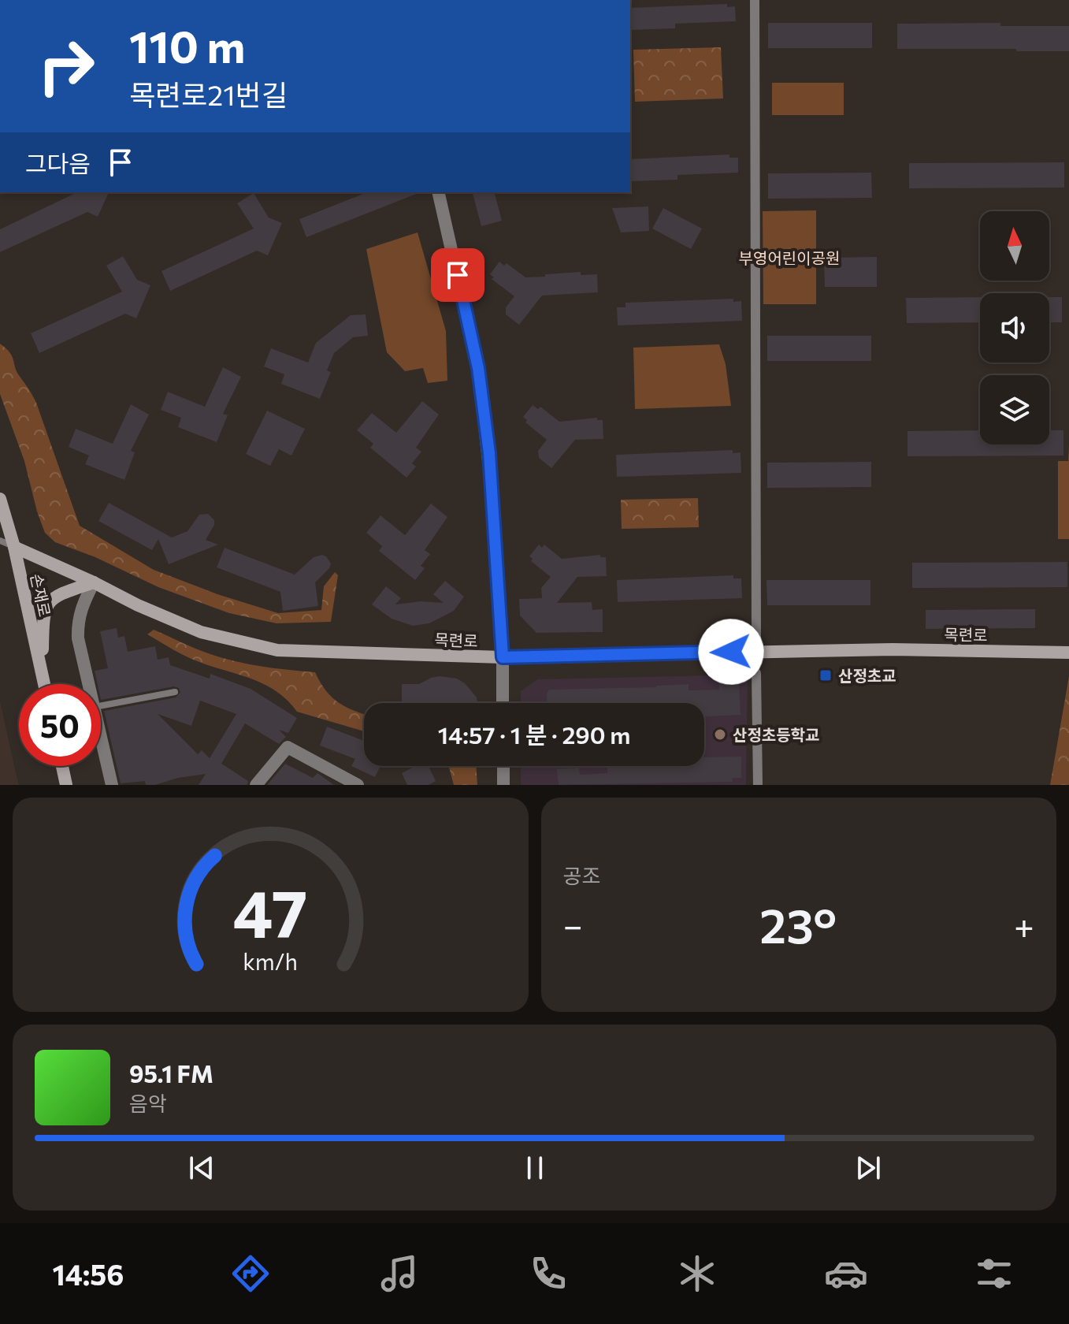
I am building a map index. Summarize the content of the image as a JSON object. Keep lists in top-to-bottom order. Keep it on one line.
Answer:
{"streets":{"main road":["손재로","목련로"]},"crossings":[["손재로","목련로"]],"parks":["부영어린이공원"],"places":{"transit":["산정초교"],"other":["산정초등학교"]},"north":"top","page":{"turn":["110 m","목련로21번길"],"then":"그다음","limit":"50","trip":"14:57 · 1 분 · 290 m","tile":"공조","heat":["−","23°","+"],"song":["95.1 FM","음악"],"tabs":"14:56","gauge":["47","km/h"]}}
